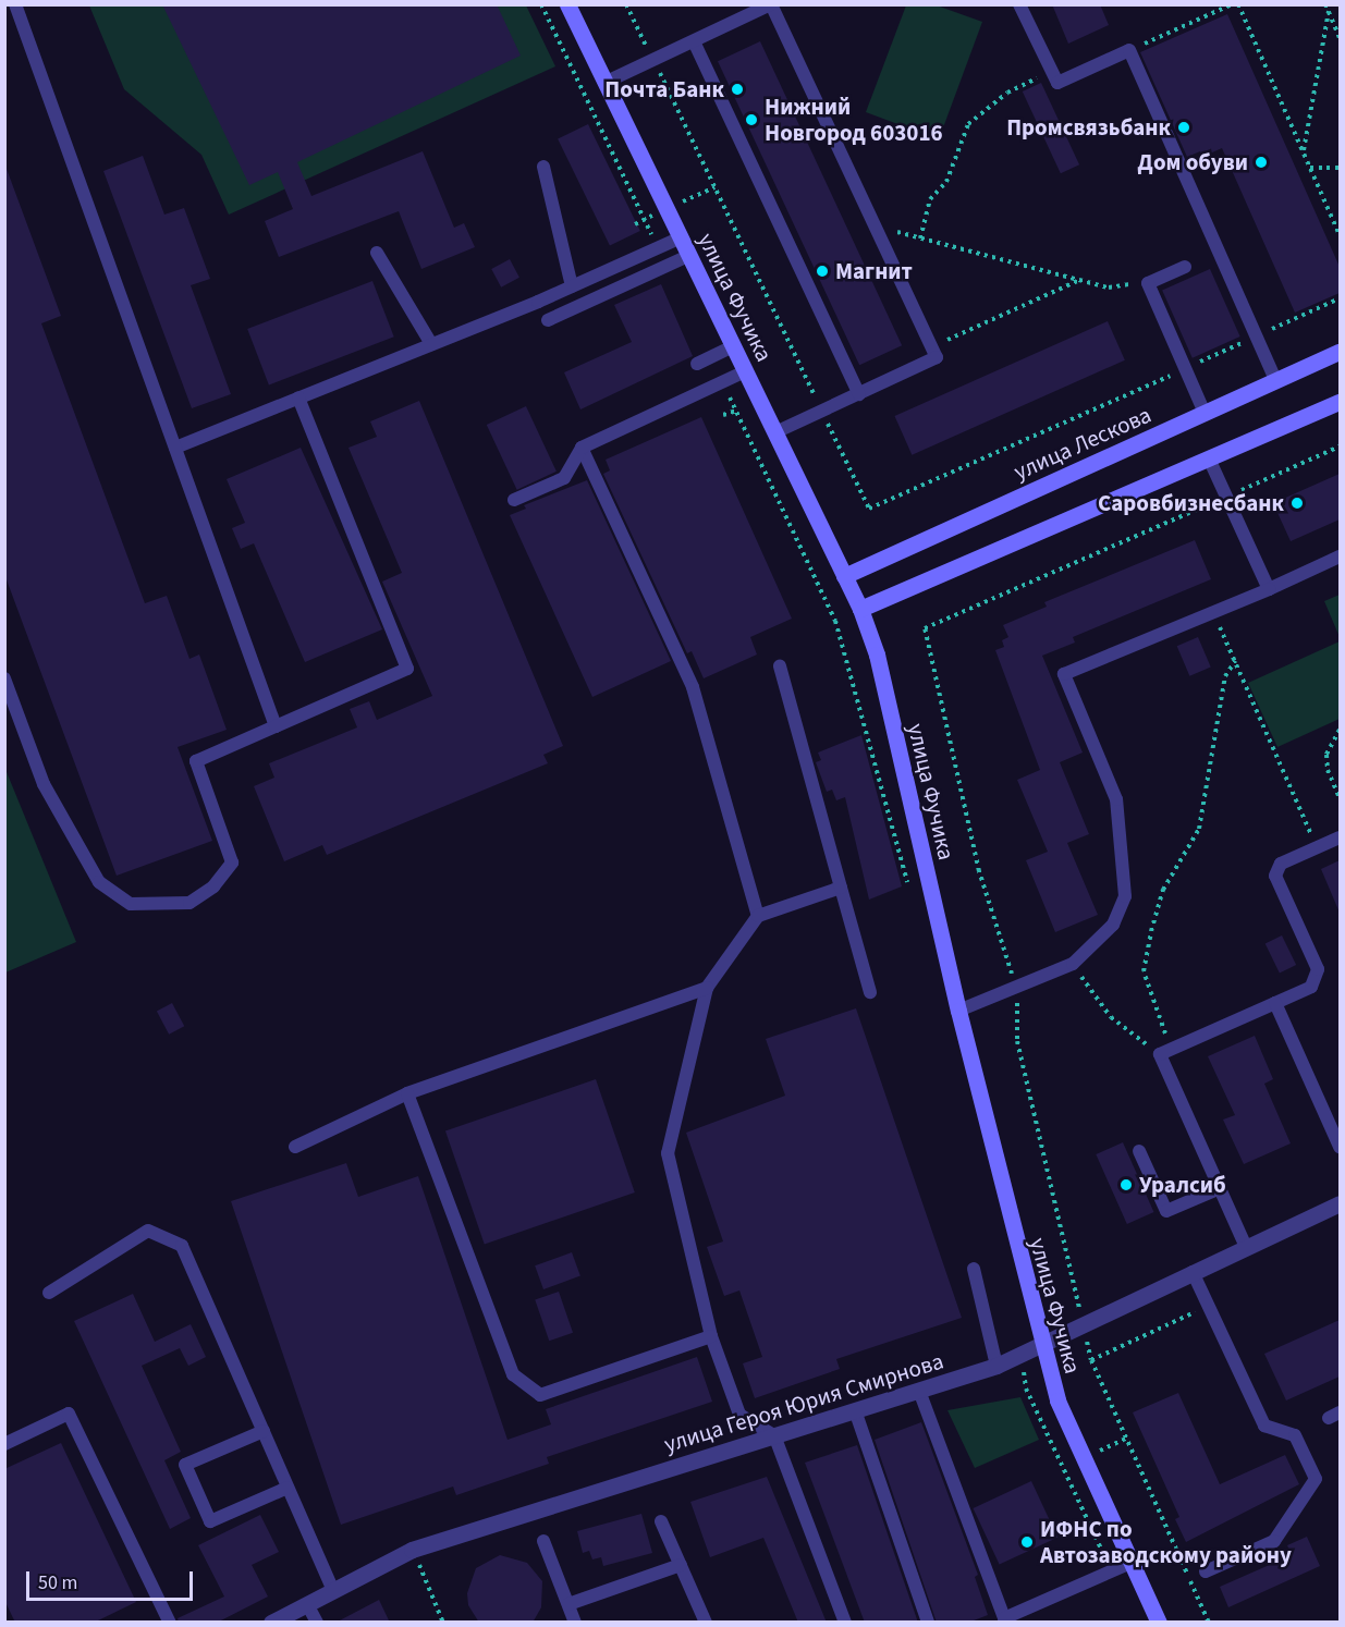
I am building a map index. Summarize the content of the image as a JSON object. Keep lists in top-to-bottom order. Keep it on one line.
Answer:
{"streets":{"street":["улица Фучика","улица Лескова","улица Героя Юрия Смирнова"]},"crossings":[["улица Фучика","улица Лескова"],["улица Фучика","улица Героя Юрия Смирнова"]],"places":["Почта Банк","Нижний Новгород 603016","Промсвязьбанк","Дом обуви","Магнит","Саровбизнесбанк","Уралсиб","ИФНС по Автозаводскому району"],"scale_bar":"50 m"}
